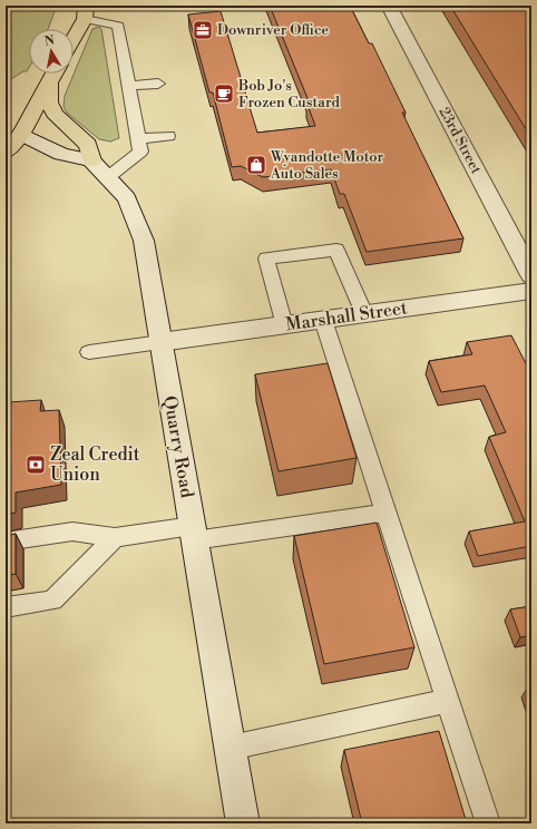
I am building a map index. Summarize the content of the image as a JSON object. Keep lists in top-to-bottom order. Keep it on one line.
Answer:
{"streets":{"street":["23rd Street","Marshall Street","Quarry Road"]},"crossings":[["Marshall Street","Quarry Road"]],"places":{"office":["Downriver Office"],"cafe":["Bob Jo's Frozen Custard"],"shop":["Wyandotte Motor Auto Sales"],"bank":["Zeal Credit Union"]},"north":"top"}
